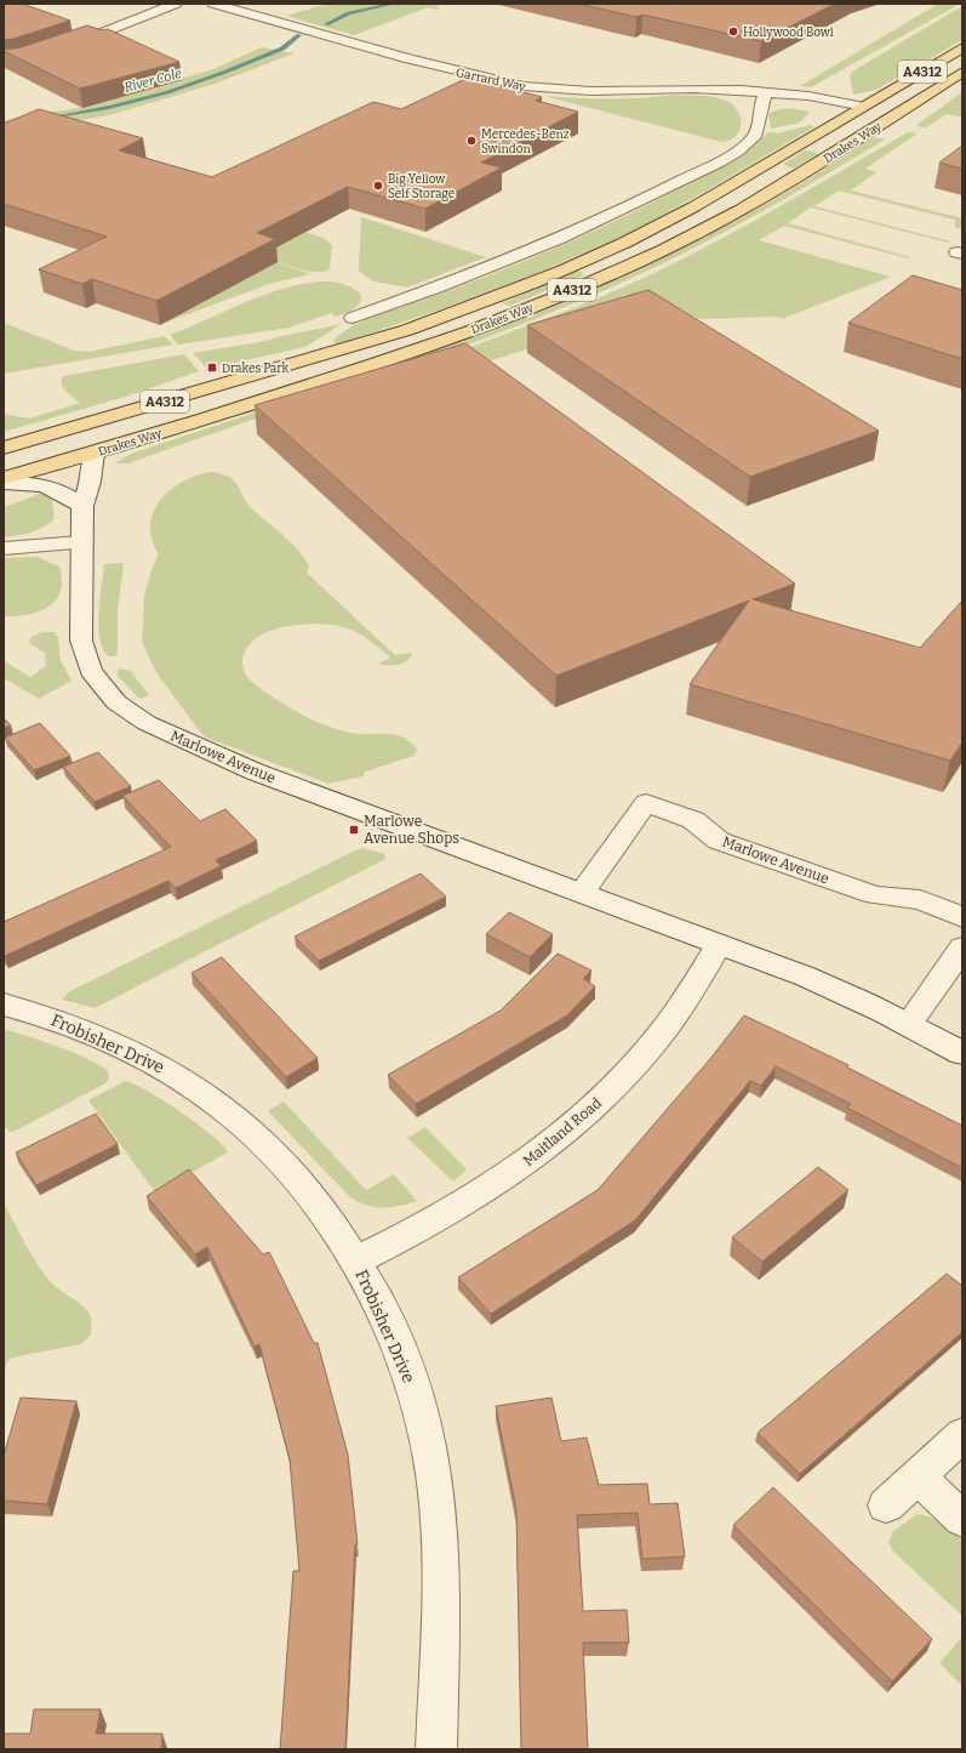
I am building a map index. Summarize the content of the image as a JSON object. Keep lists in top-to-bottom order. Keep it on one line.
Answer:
{"streets":{"main road":["A4312","Drakes Way"],"street":["Garrard Way","Marlowe Avenue","Frobisher Drive","Maitland Road"]},"crossings":[["Garrard Way","Drakes Way"],["Drakes Way","Marlowe Avenue"],["Marlowe Avenue","Maitland Road"],["Frobisher Drive","Maitland Road"]],"water":["River Cole"],"places":{"other":["Hollywood Bowl","Mercedes-Benz Swindon","Big Yellow Self Storage"],"transit":["Drakes Park","Marlowe Avenue Shops"]}}
